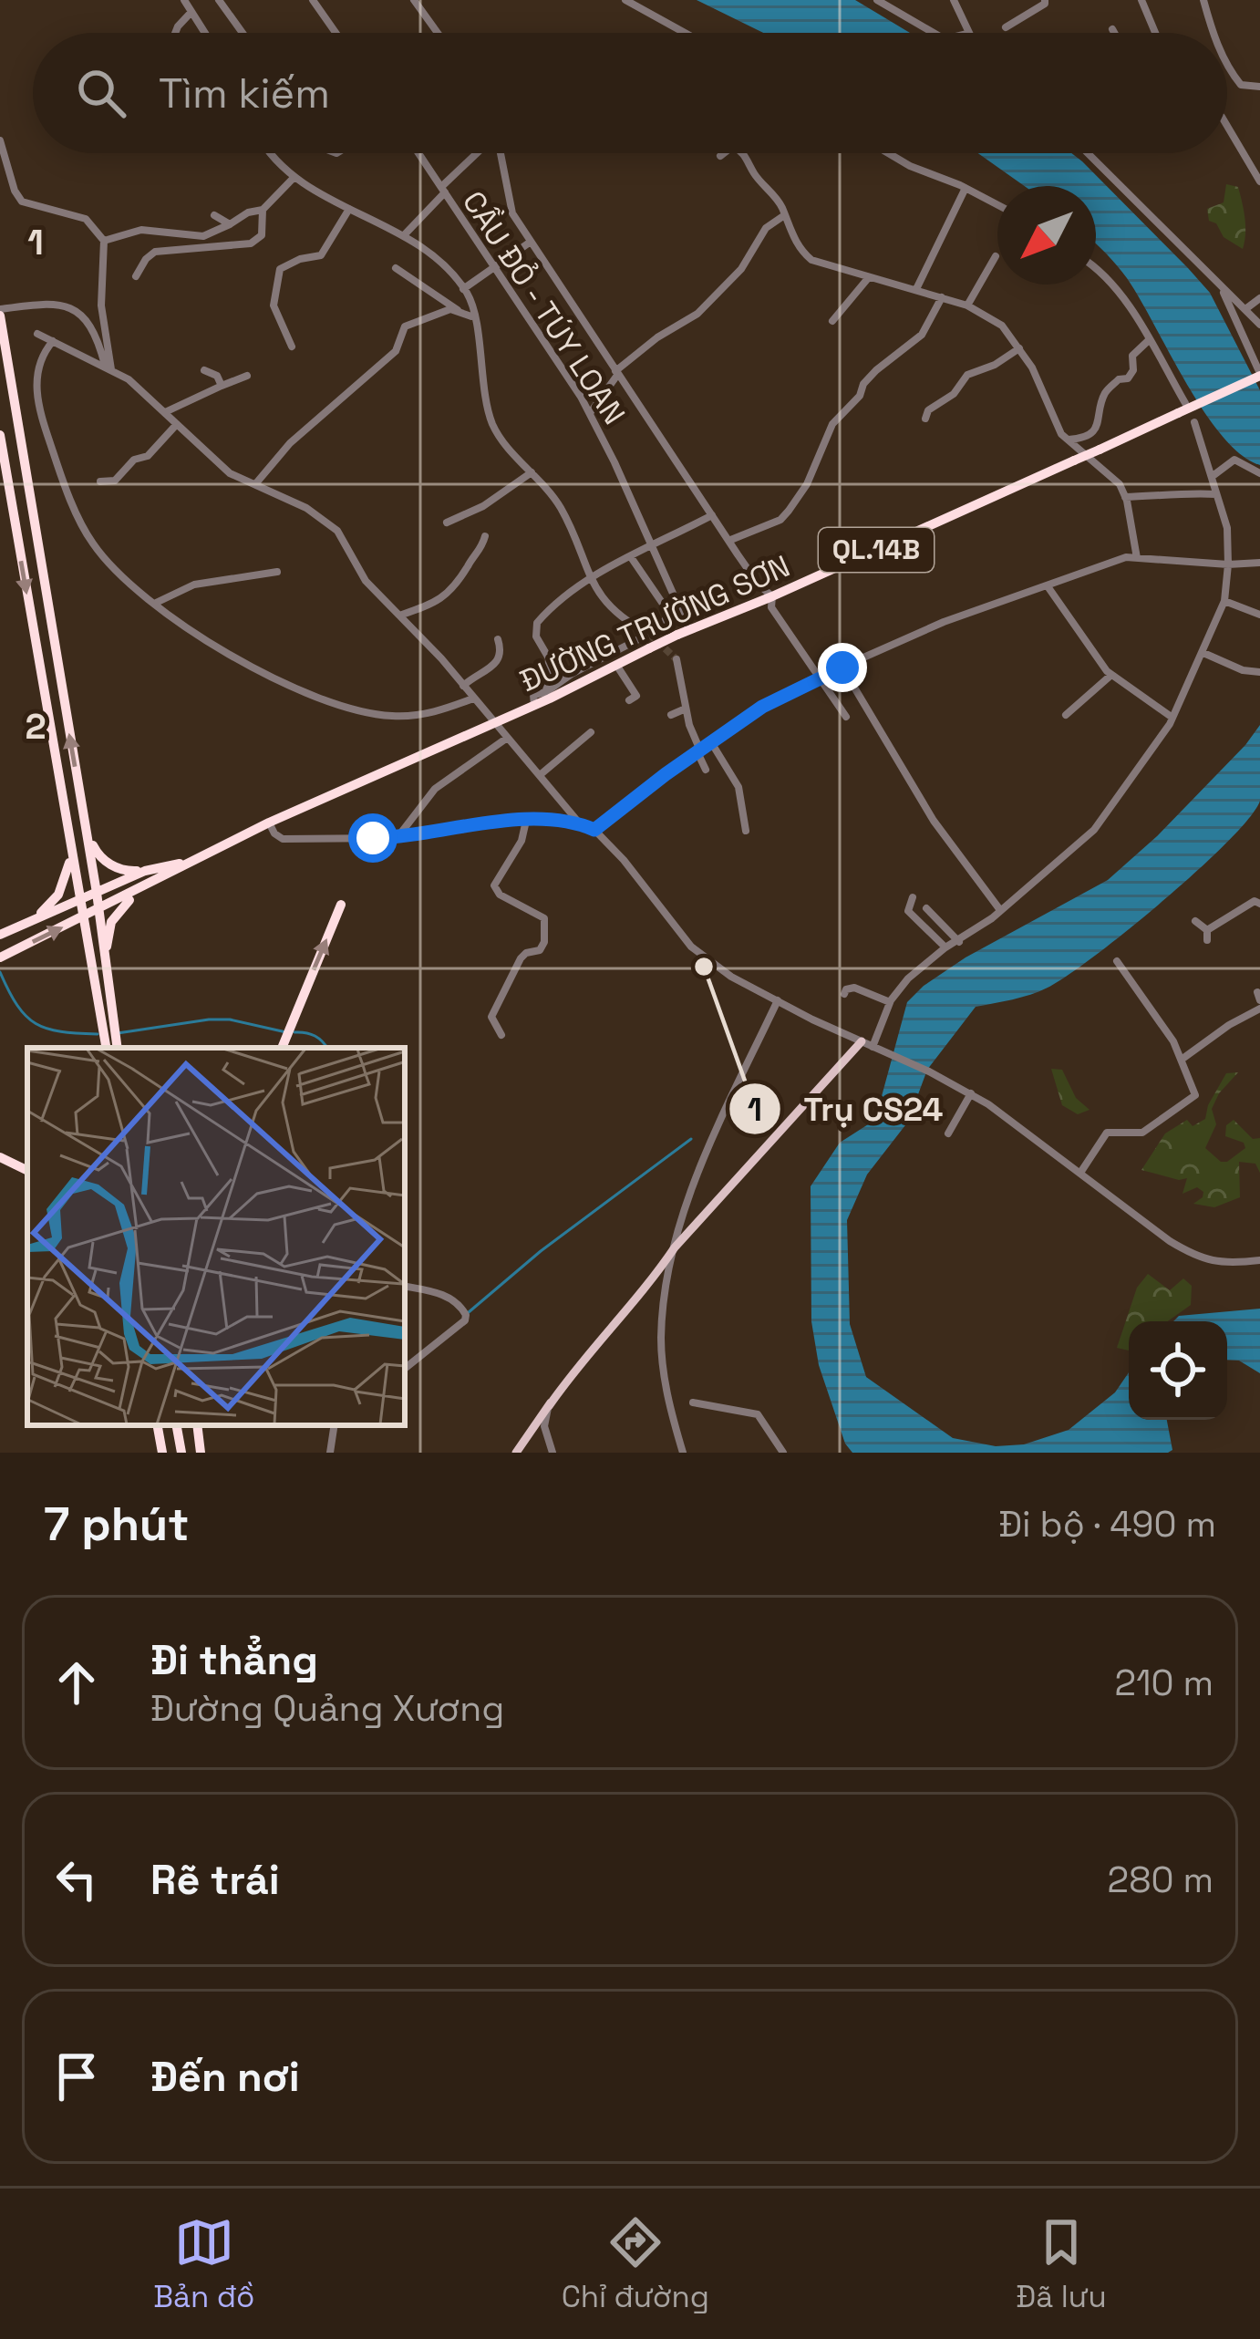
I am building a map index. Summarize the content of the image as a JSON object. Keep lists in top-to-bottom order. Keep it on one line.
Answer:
{"streets":{"highway":["QL.14B","ĐƯỜNG TRƯỜNG SƠN"],"street":["CẦU ĐỎ - TÚY LOAN"]},"crossings":[["CẦU ĐỎ - TÚY LOAN","ĐƯỜNG TRƯỜNG SƠN"]],"places":["Trụ CS24"],"north":"bottom left","page":{"search":"Tìm kiếm","heading":["7 phút","Đi bộ · 490 m"],"list":[["Đi thẳng","Đường Quảng Xương","210 m"],["Rẽ trái","280 m"],"Đến nơi"],"nav":["Bản đồ","Chỉ đường","Đã lưu"]},"grid":{"rows":["1","2"]}}
